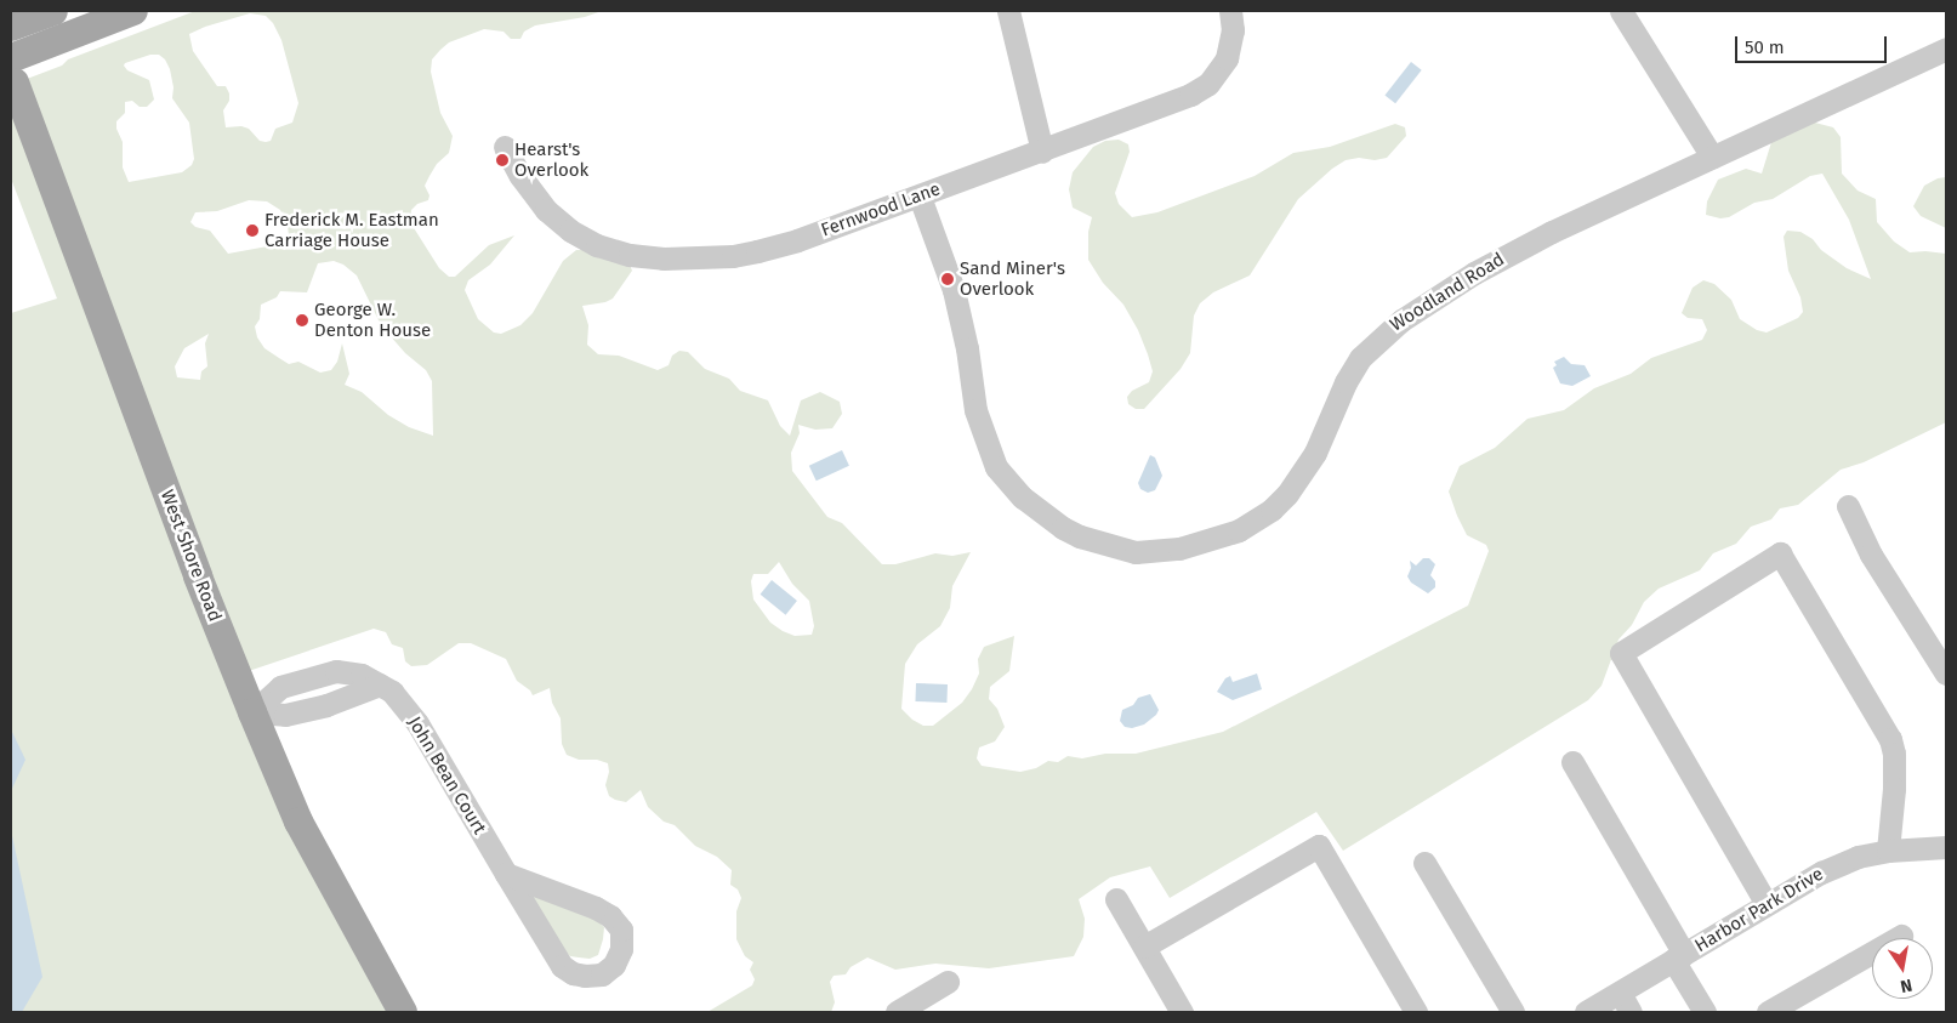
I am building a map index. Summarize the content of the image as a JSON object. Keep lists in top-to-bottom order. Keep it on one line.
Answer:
{"streets":{"main road":["West Shore Road"],"street":["Fernwood Lane","Woodland Road","John Bean Court","Harbor Park Drive"]},"crossings":[["Fernwood Lane","Woodland Road"],["West Shore Road","John Bean Court"]],"places":["Hearst's Overlook","Frederick M. Eastman Carriage House","Sand Miner's Overlook","George W. Denton House"],"scale_bar":"50 m","north":"bottom"}
